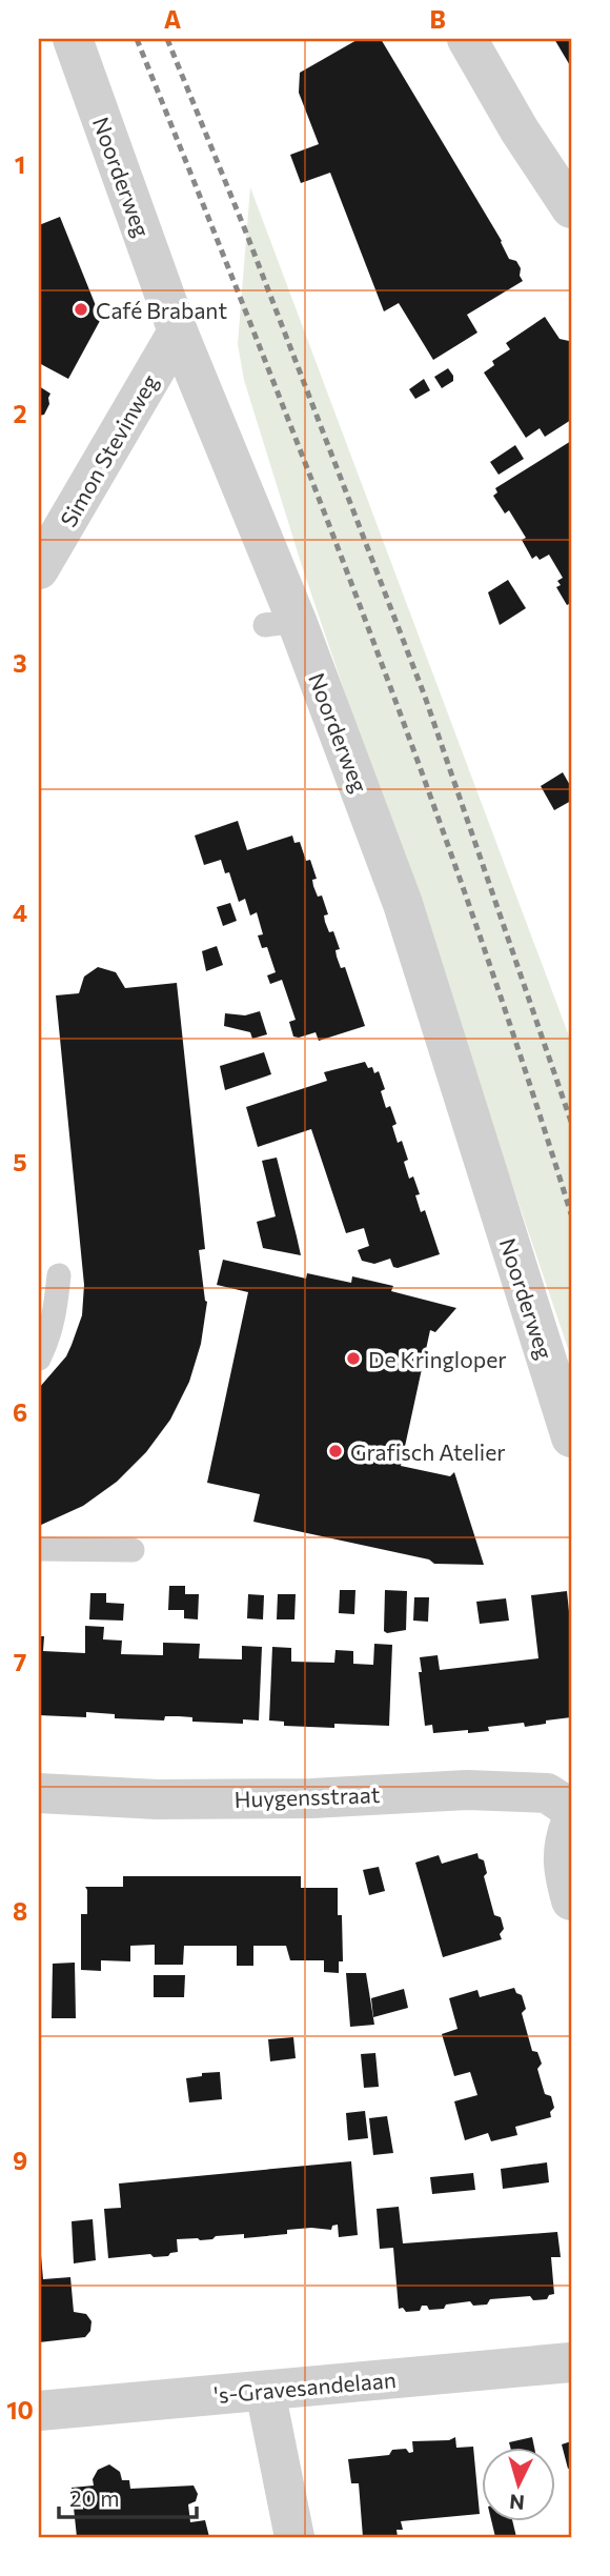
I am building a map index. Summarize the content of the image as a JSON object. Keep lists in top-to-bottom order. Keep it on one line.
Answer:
{"streets":{"street":["Noorderweg","Simon Stevinweg","Huygensstraat","'s-Gravesandelaan"]},"crossings":[["Noorderweg","Simon Stevinweg"]],"places":["Café Brabant","De Kringloper","Grafisch Atelier"],"scale_bar":"20 m","north":"bottom","grid":{"columns":["A","B"],"rows":["1","2","3","4","5","6","7","8","9","10"]}}
